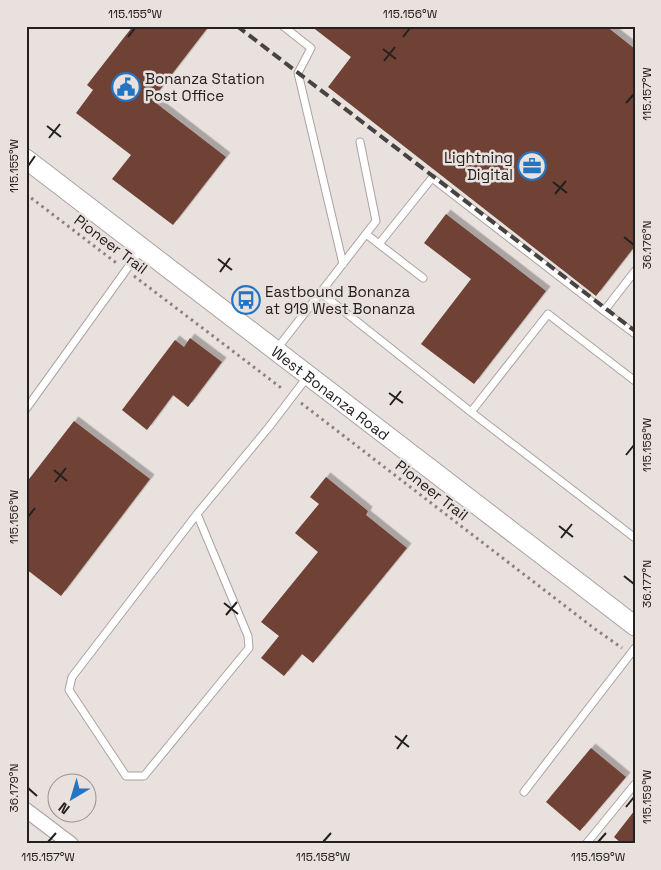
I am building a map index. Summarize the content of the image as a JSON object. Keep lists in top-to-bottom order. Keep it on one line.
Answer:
{"streets":{"main road":["West Bonanza Road"],"path":["Pioneer Trail"]},"places":{"public building":["Bonanza Station Post Office"],"office":["Lightning Digital"],"bus stop":["Eastbound Bonanza at 919 West Bonanza"]},"north":"bottom left","coordinates":["115.155°W","115.156°W","115.157°W","36.176°N","115.158°W","36.177°N","36.179°N","115.159°W"]}
